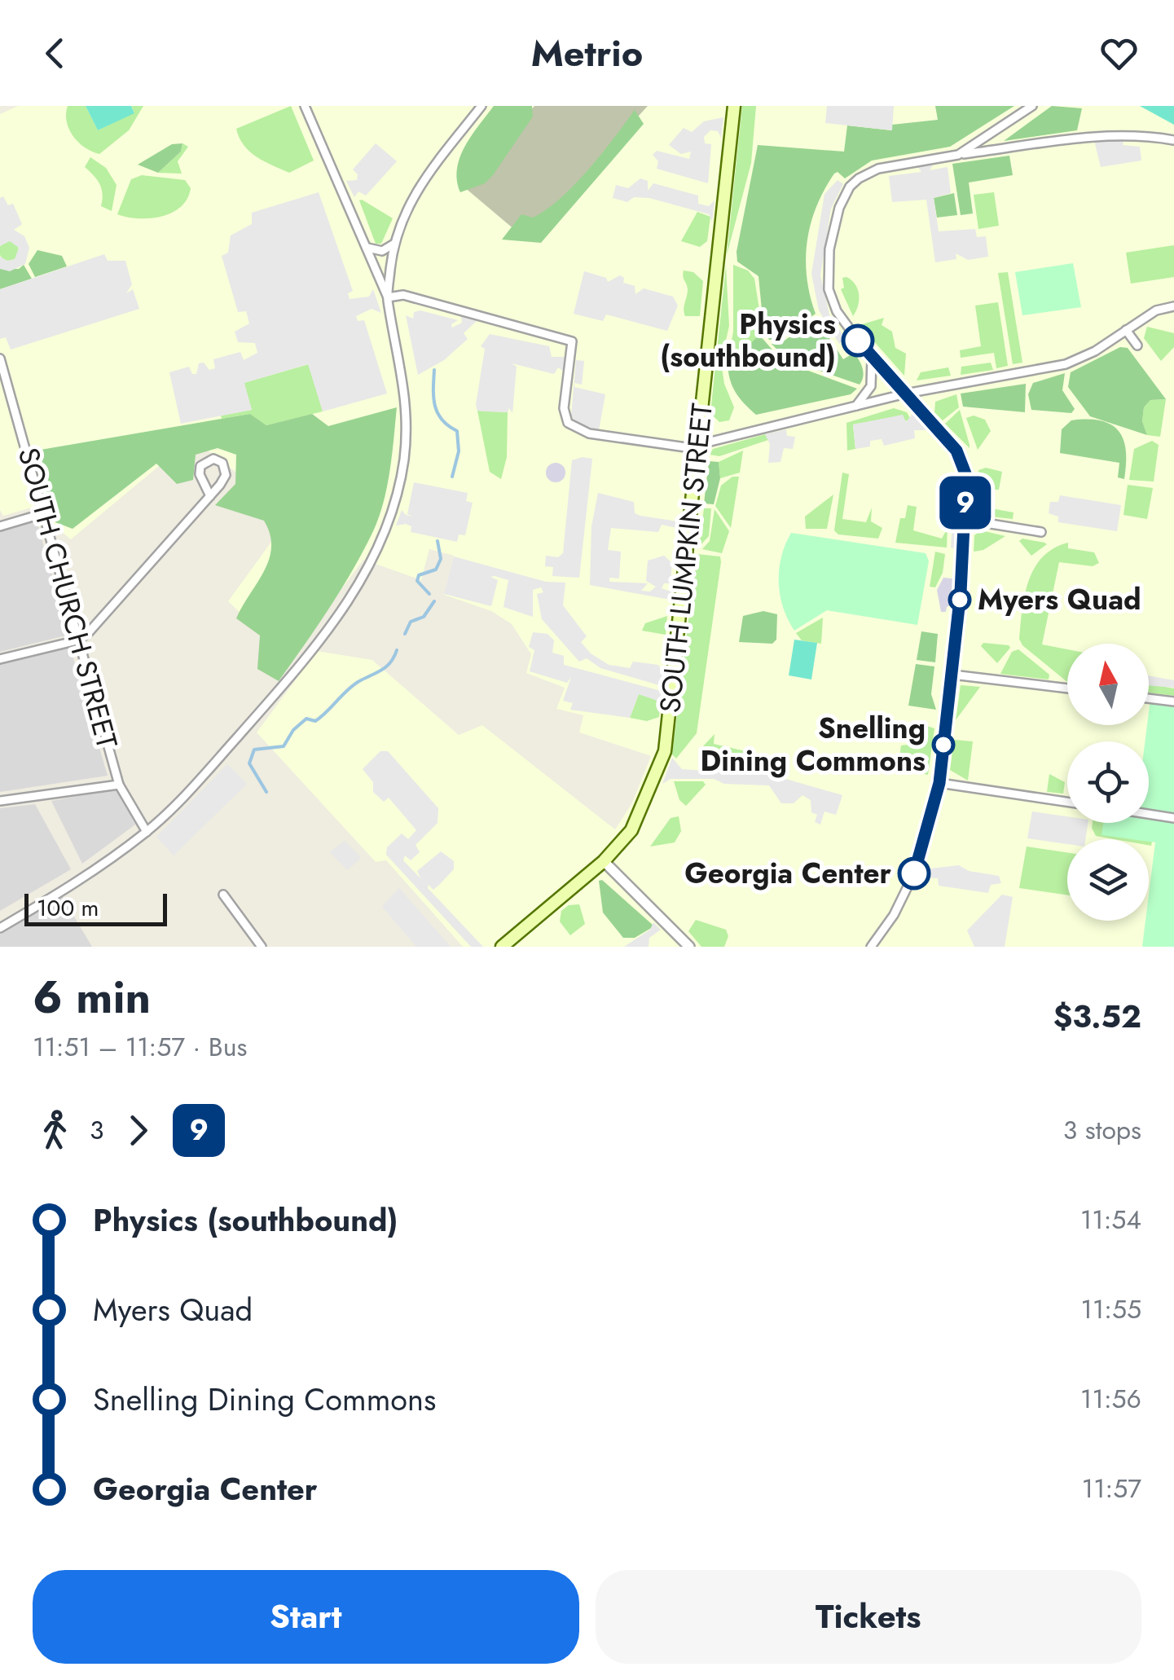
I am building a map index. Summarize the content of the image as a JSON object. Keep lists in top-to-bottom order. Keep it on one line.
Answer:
{"streets":{"main road":["SOUTH LUMPKIN STREET"],"street":["SOUTH CHURCH STREET"]},"places":["Physics (southbound)","Myers Quad","Snelling Dining Commons","Georgia Center"],"lines":["bus line 9"],"scale_bar":"100 m","north":"top","page":{"header":"Metrio","on_map":"9","scale":"100 m","heading":["6 min","11:51 – 11:57 · Bus","$3.52"],"legs":["3","9","3 stops"],"list":[{"name":"Physics (southbound)","value":"11:54"},{"name":"Myers Quad","value":"11:55"},{"name":"Snelling Dining Commons","value":"11:56"},{"name":"Georgia Center","value":"11:57"}],"buttons":["Start","Tickets"]}}
